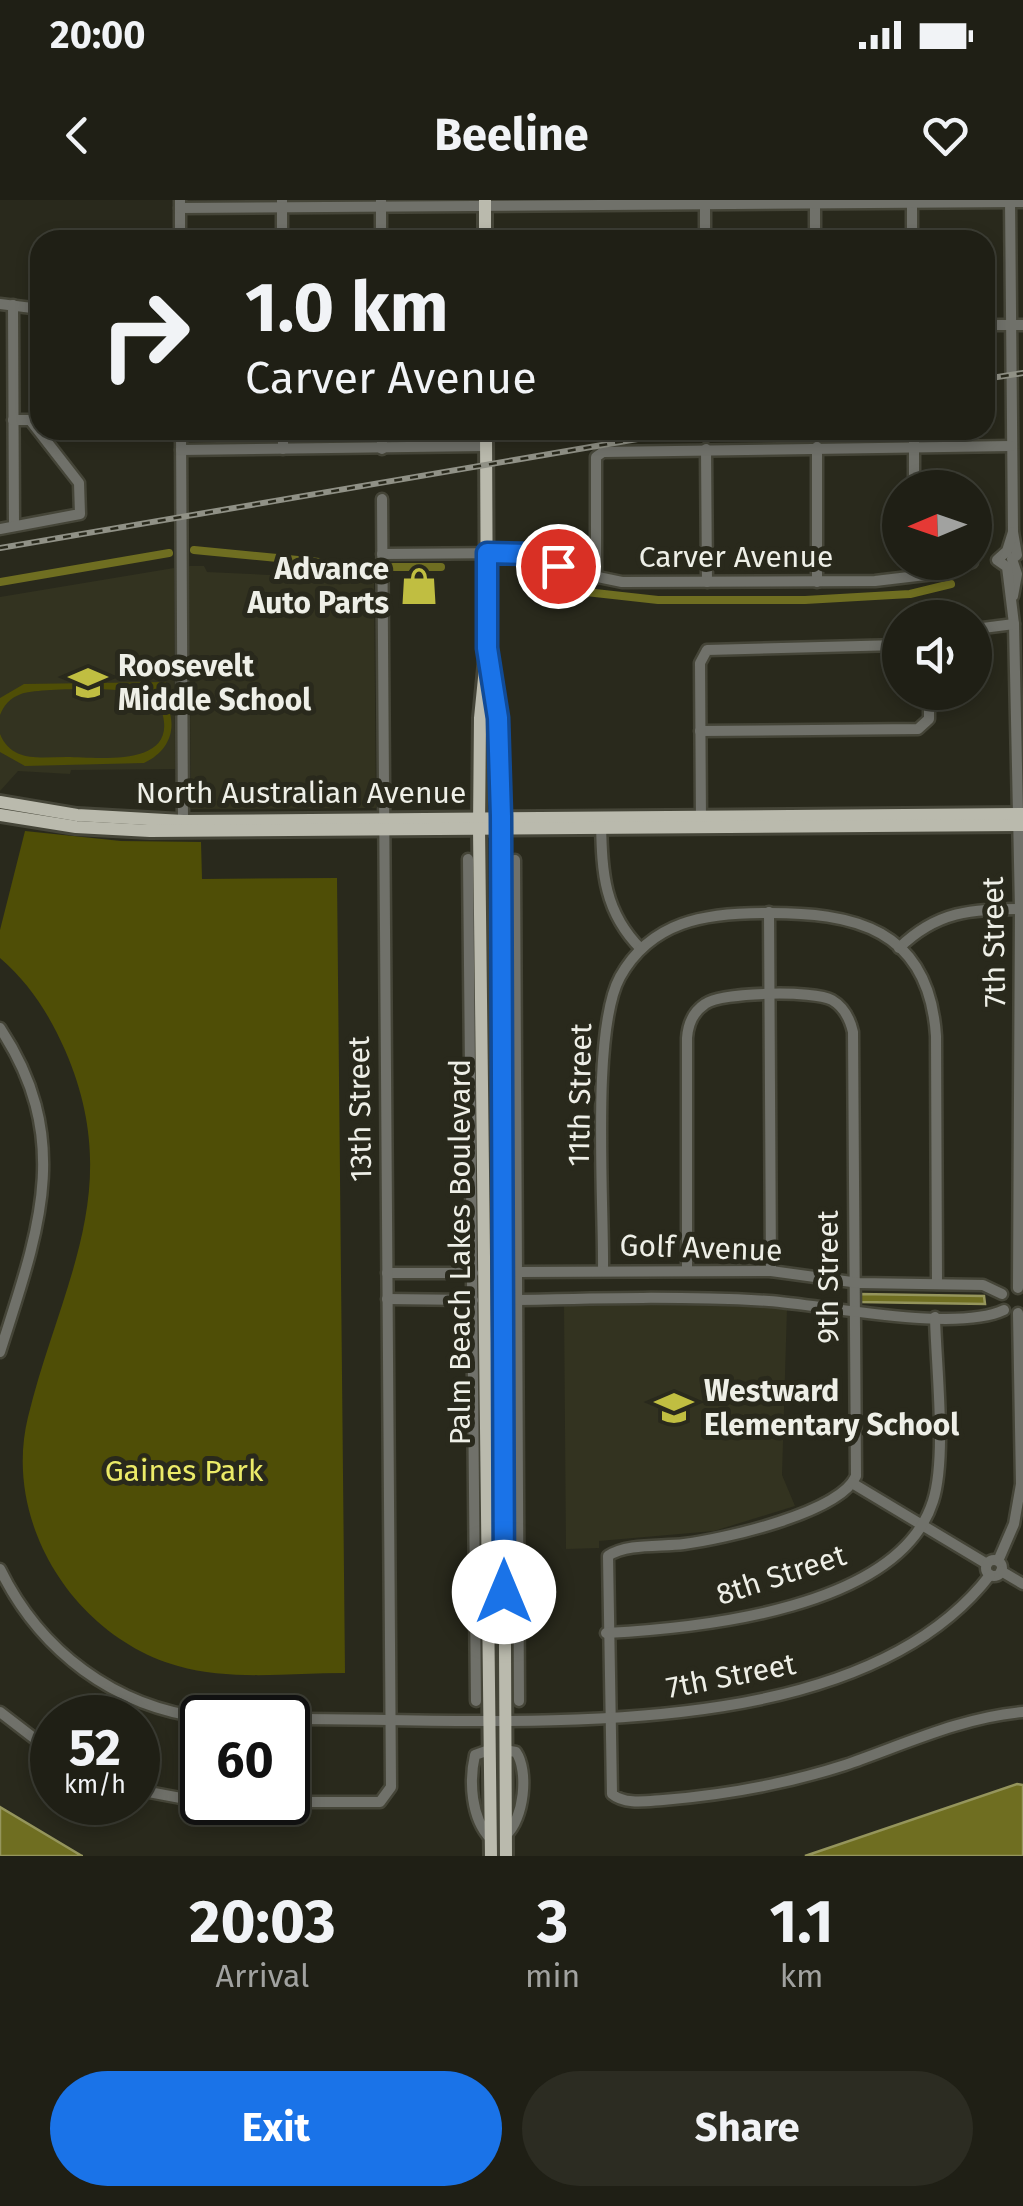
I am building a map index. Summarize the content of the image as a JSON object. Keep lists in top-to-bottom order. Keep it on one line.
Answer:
{"streets":{"main road":["North Australian Avenue","Palm Beach Lakes Boulevard"],"street":["Carver Avenue","7th Street","11th Street","13th Street","Golf Avenue","9th Street","8th Street"]},"crossings":[["Carver Avenue","7th Street"],["Carver Avenue","13th Street"],["Carver Avenue","Palm Beach Lakes Boulevard"],["North Australian Avenue","7th Street"],["North Australian Avenue","13th Street"],["North Australian Avenue","Palm Beach Lakes Boulevard"],["7th Street","13th Street"],["7th Street","Golf Avenue"],["7th Street","Palm Beach Lakes Boulevard"],["11th Street","Golf Avenue"],["Golf Avenue","9th Street"],["Golf Avenue","8th Street"]],"parks":["Gaines Park"],"places":{"shop":["Advance Auto Parts"],"school or university":["Roosevelt Middle School","Westward Elementary School"]},"north":"left","page":{"status":"20:00","header":"Beeline","turn":["1.0 km","Carver Avenue"],"speed":"52 km/h","limit":"60","eta":["20:03","Arrival","3","min","1.1","km"],"buttons":["Exit","Share"]}}
